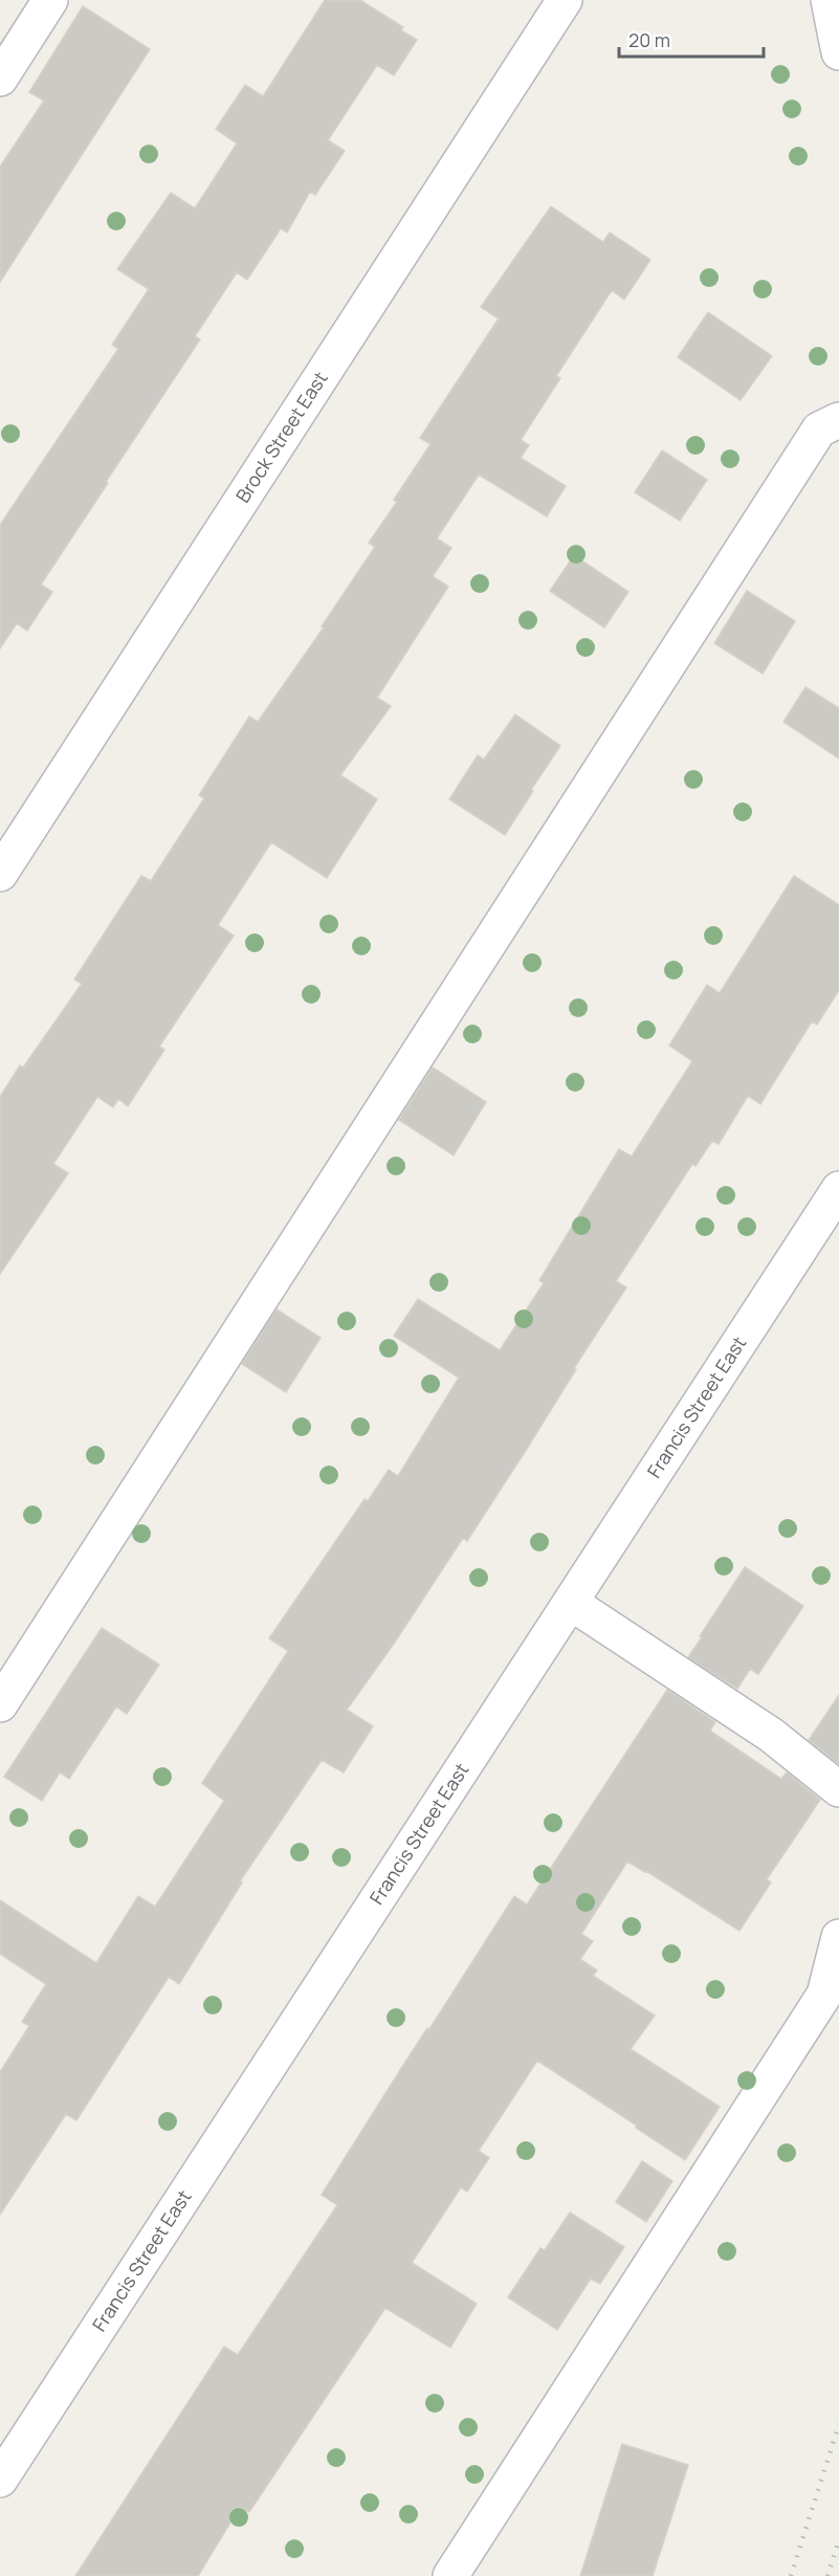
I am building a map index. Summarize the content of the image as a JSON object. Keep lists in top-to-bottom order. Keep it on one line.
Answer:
{"streets":{"street":["Brock Street East","Francis Street East"]},"scale_bar":"20 m"}
